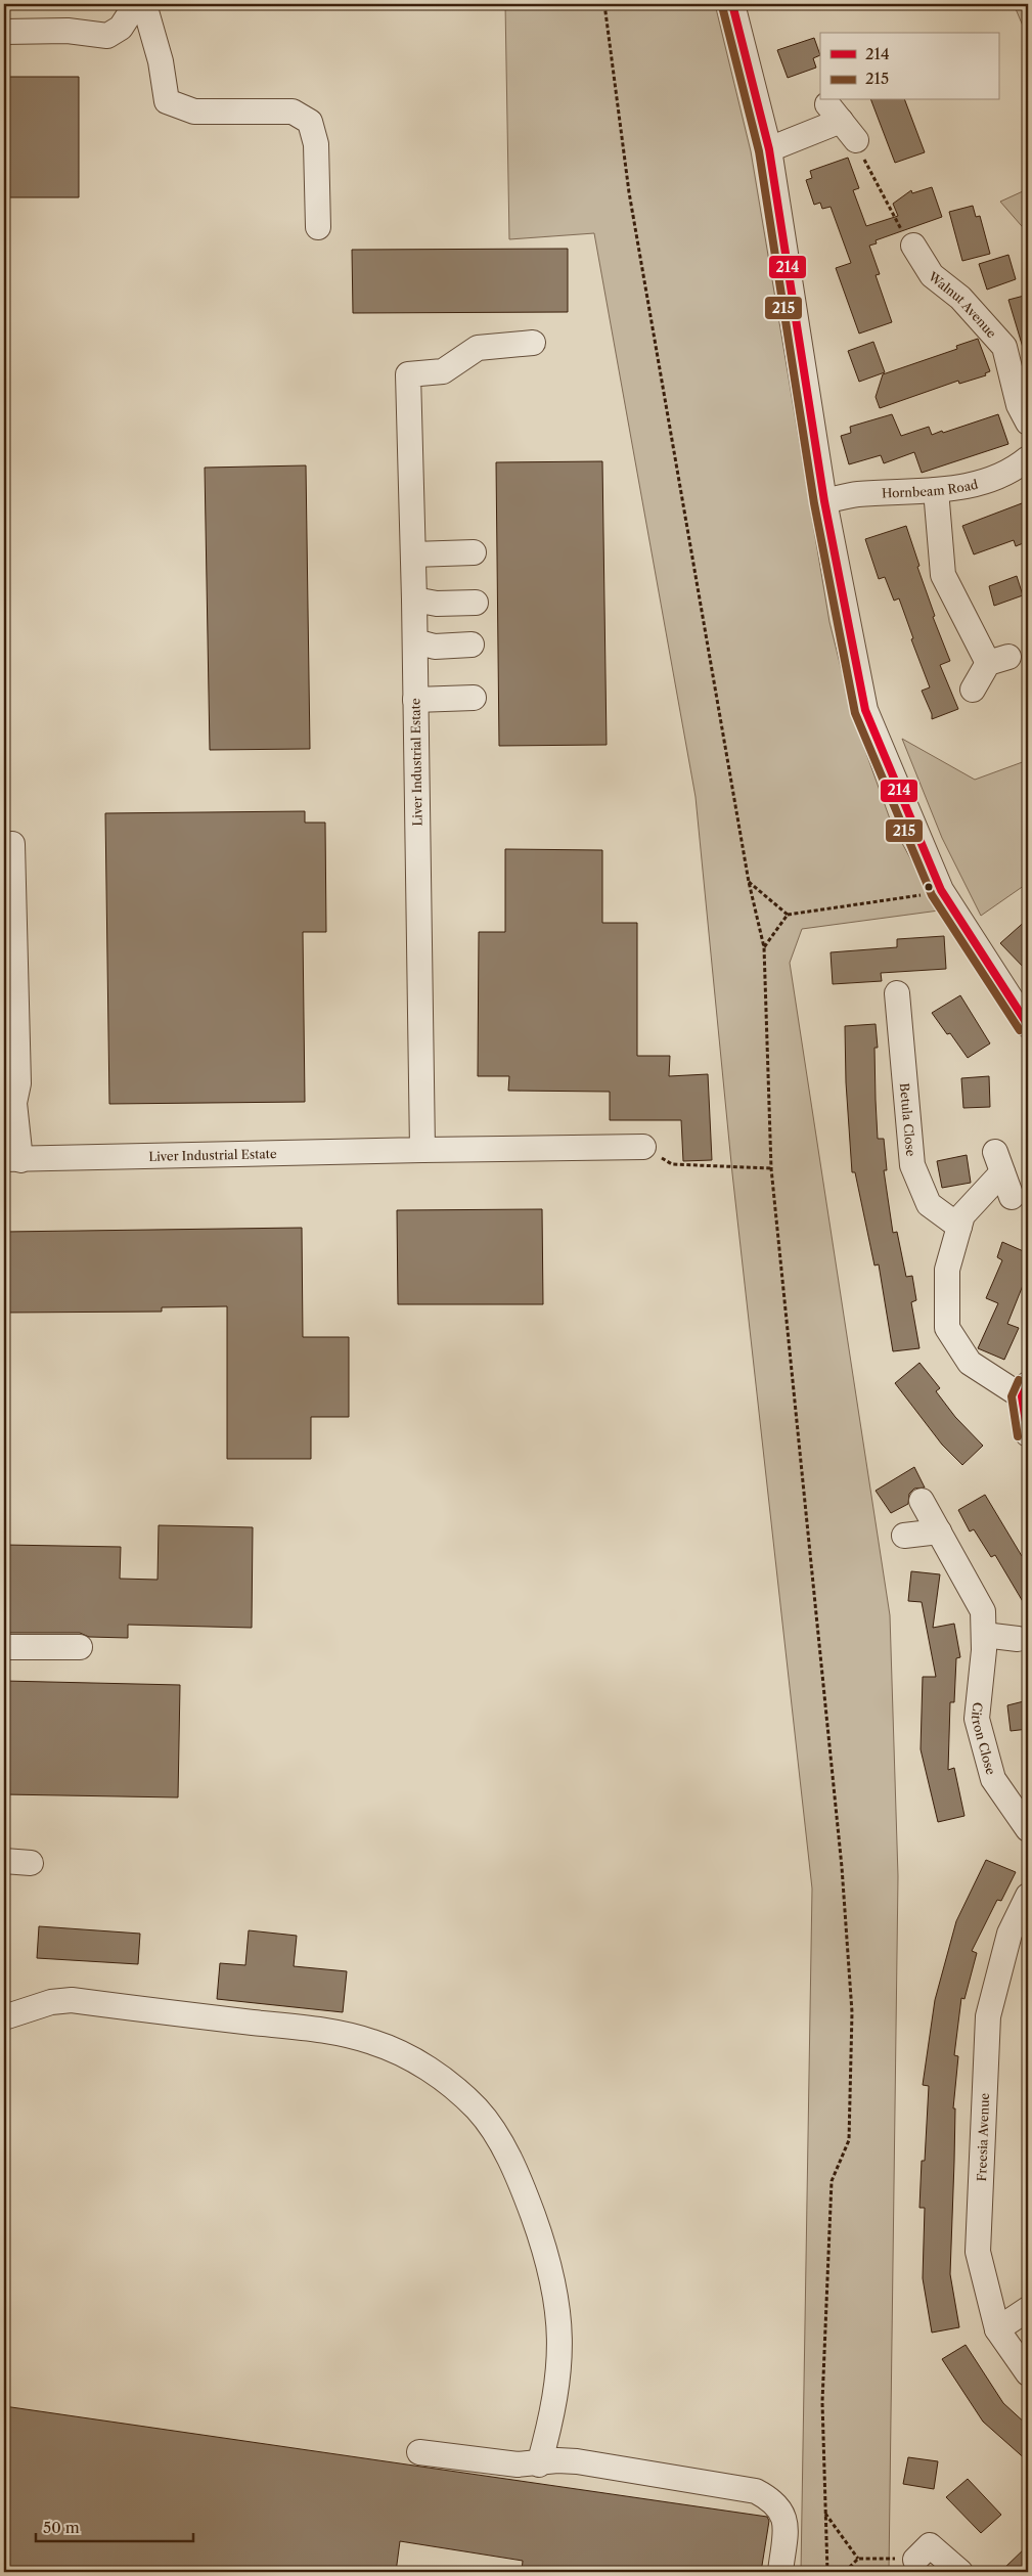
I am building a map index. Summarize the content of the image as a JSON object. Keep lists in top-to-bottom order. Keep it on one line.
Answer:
{"streets":{"street":["Walnut Avenue","Hornbeam Road","Liver Industrial Estate","Betula Close","Citron Close","Freesia Avenue"]},"lines":["transit line 214","transit line 215"],"legend":["214","215"],"scale_bar":"50 m"}
